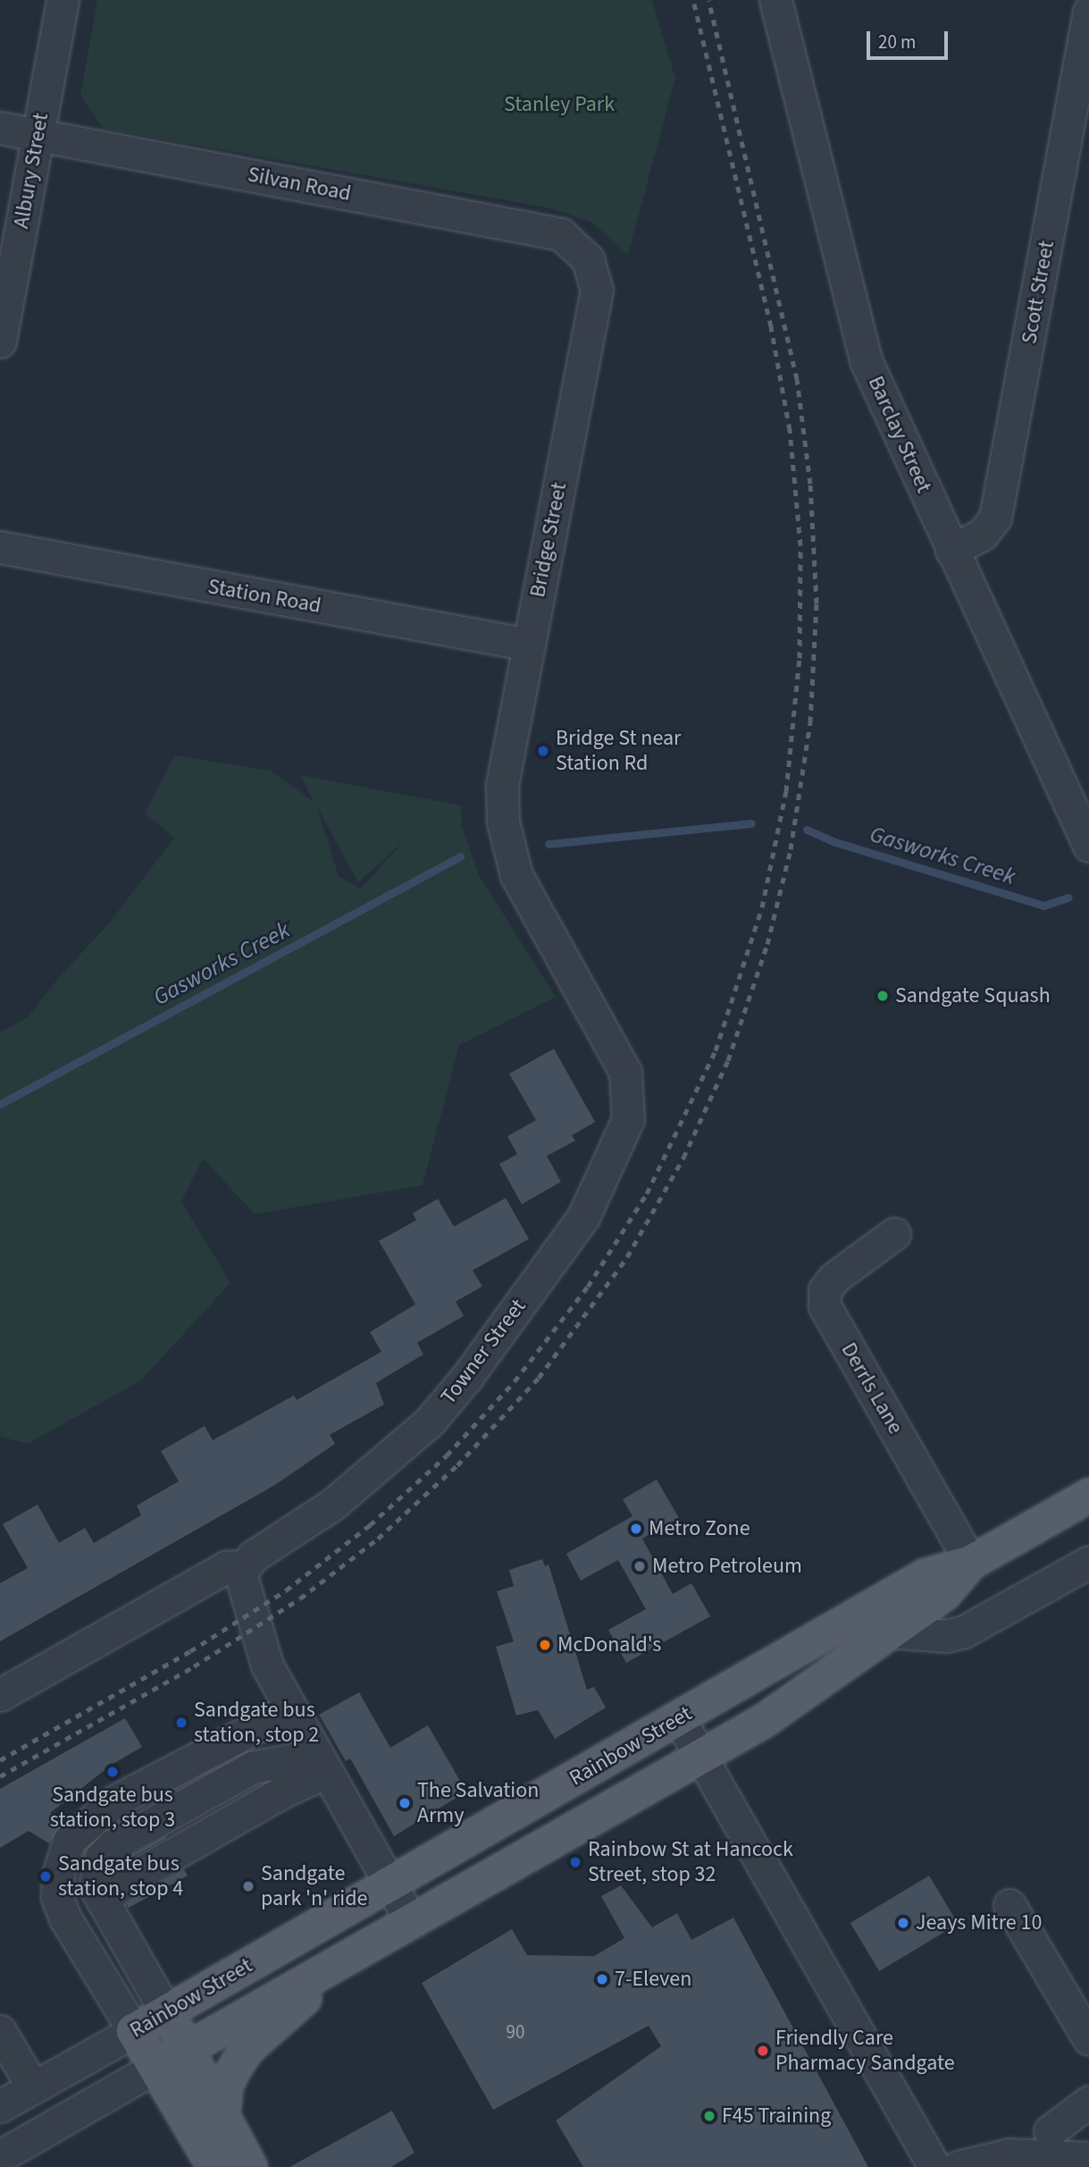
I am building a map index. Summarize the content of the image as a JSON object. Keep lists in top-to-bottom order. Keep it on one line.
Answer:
{"streets":{"main road":["Rainbow Street"],"street":["Albury Street","Silvan Road","Scott Street","Barclay Street","Bridge Street","Station Road","Towner Street","Derrls Lane"]},"crossings":[["Albury Street","Silvan Road"],["Silvan Road","Bridge Street"],["Scott Street","Barclay Street"],["Bridge Street","Station Road"],["Bridge Street","Towner Street"],["Derrls Lane","Rainbow Street"]],"water":["Gasworks Creek"],"parks":["Stanley Park"],"places":["Bridge St near Station Rd","Sandgate Squash","Metro Zone","Metro Petroleum","McDonald's","Sandgate bus station, stop 2","Sandgate bus station, stop 3","The Salvation Army","Rainbow St at Hancock Street, stop 32","Sandgate bus station, stop 4","Sandgate park 'n' ride","Jeays Mitre 10","7-Eleven","Friendly Care Pharmacy Sandgate","F45 Training"],"house_numbers":["90"],"scale_bar":"20 m"}
